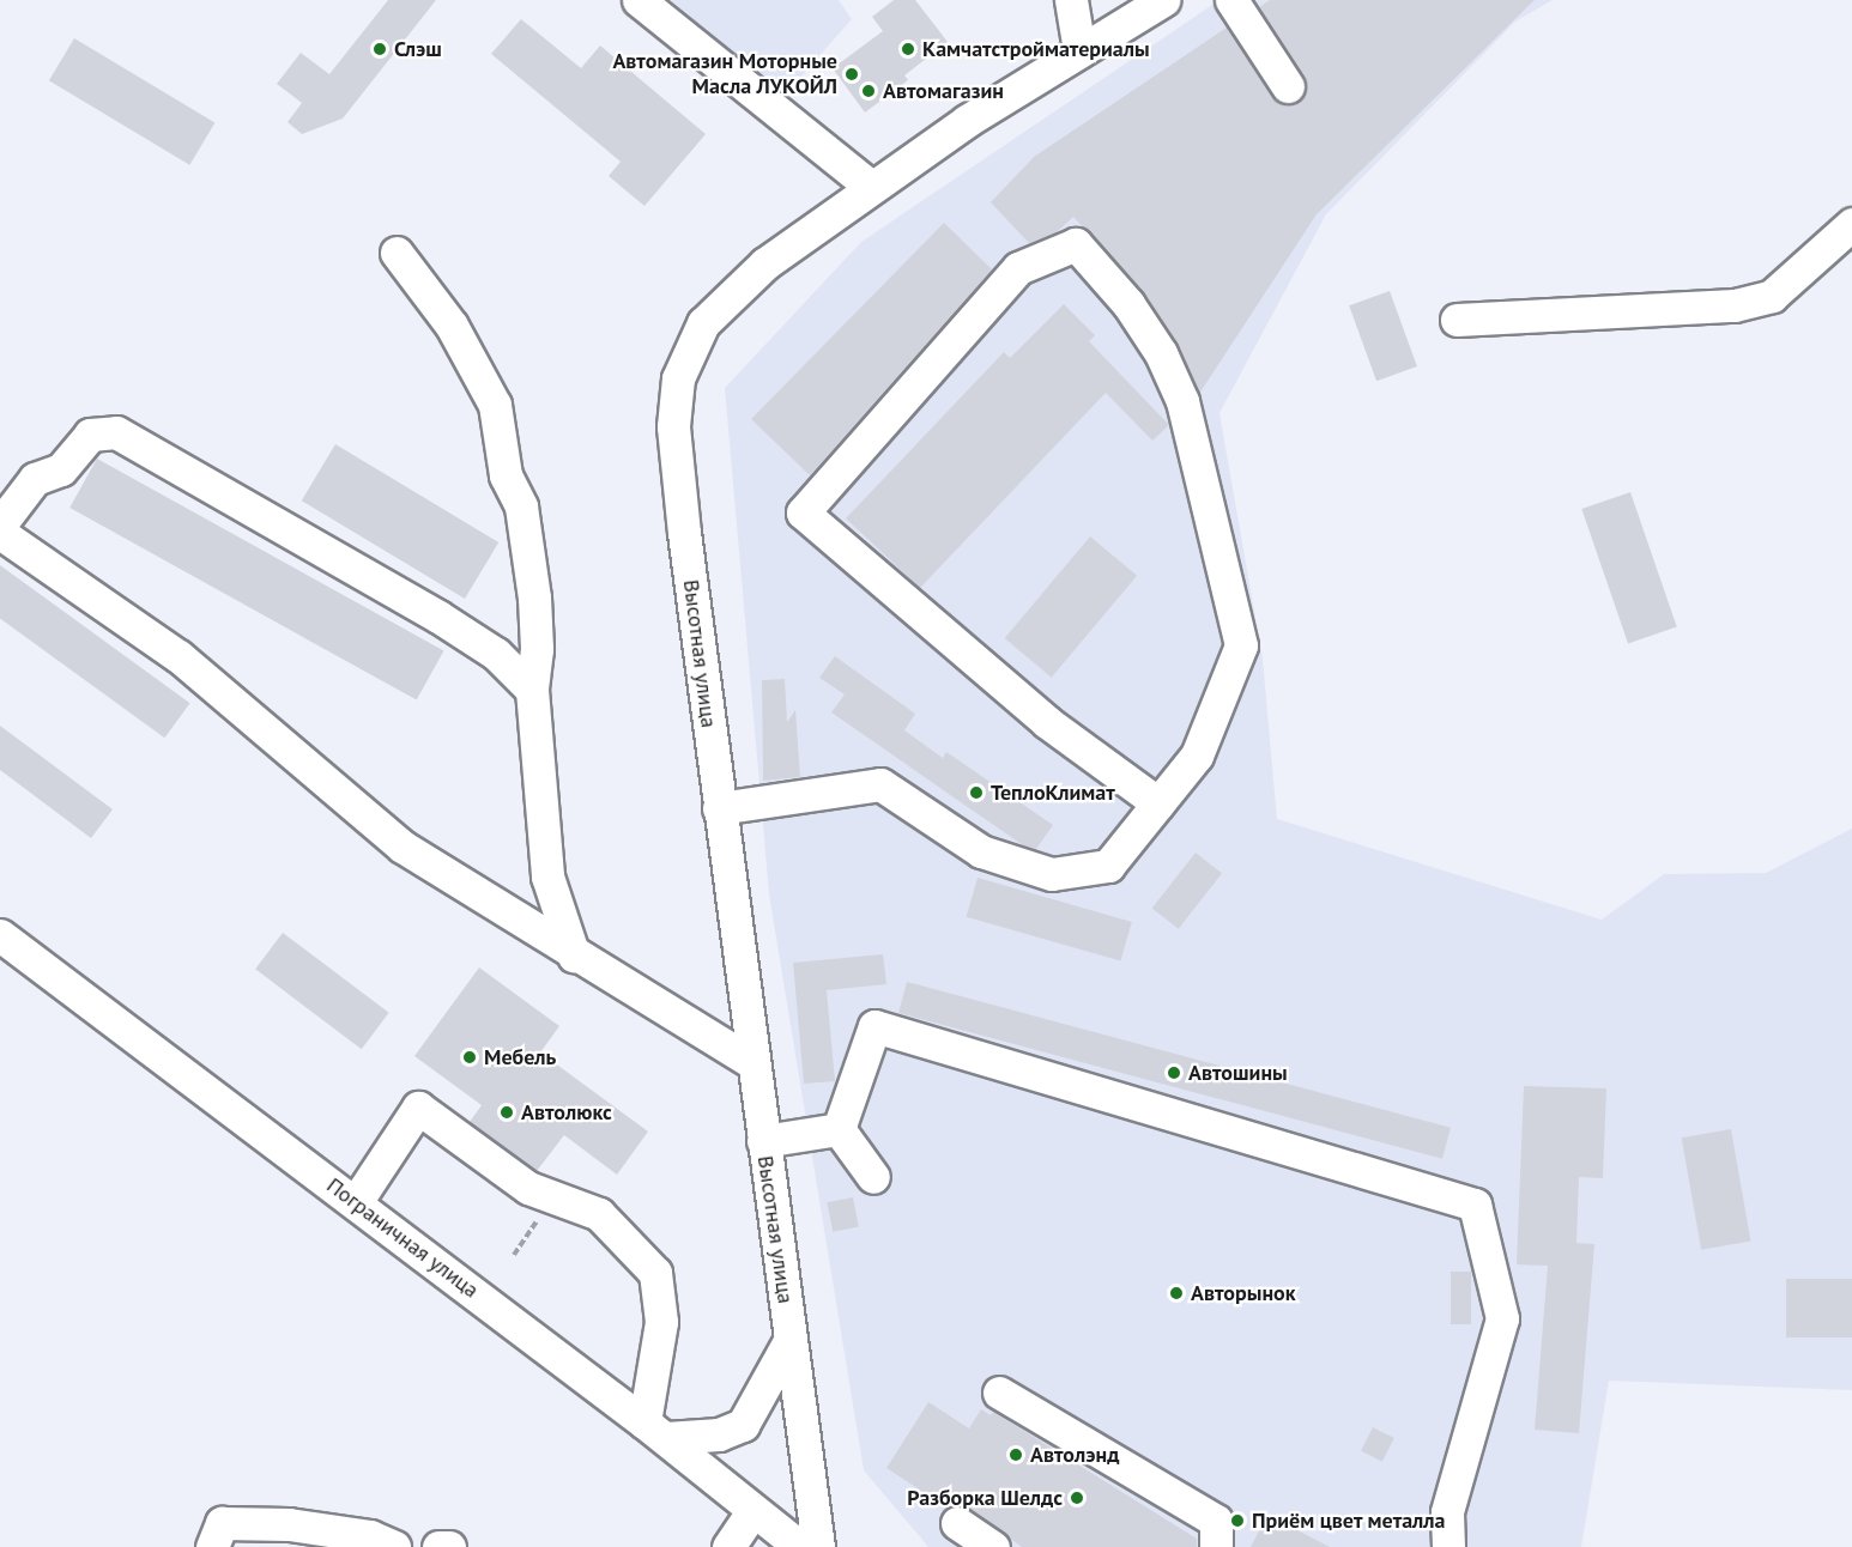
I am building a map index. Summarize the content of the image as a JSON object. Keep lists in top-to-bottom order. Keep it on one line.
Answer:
{"streets":{"street":["Высотная улица","Пограничная улица"]},"places":["Слэш","Камчатстройматериалы","Автомагазин Моторные Масла ЛУКОЙЛ","Автомагазин","ТеплоКлимат","Мебель","Автошины","Автолюкс","Авторынок","Автолэнд","Разборка Шелдс","Приём цвет металла"]}
